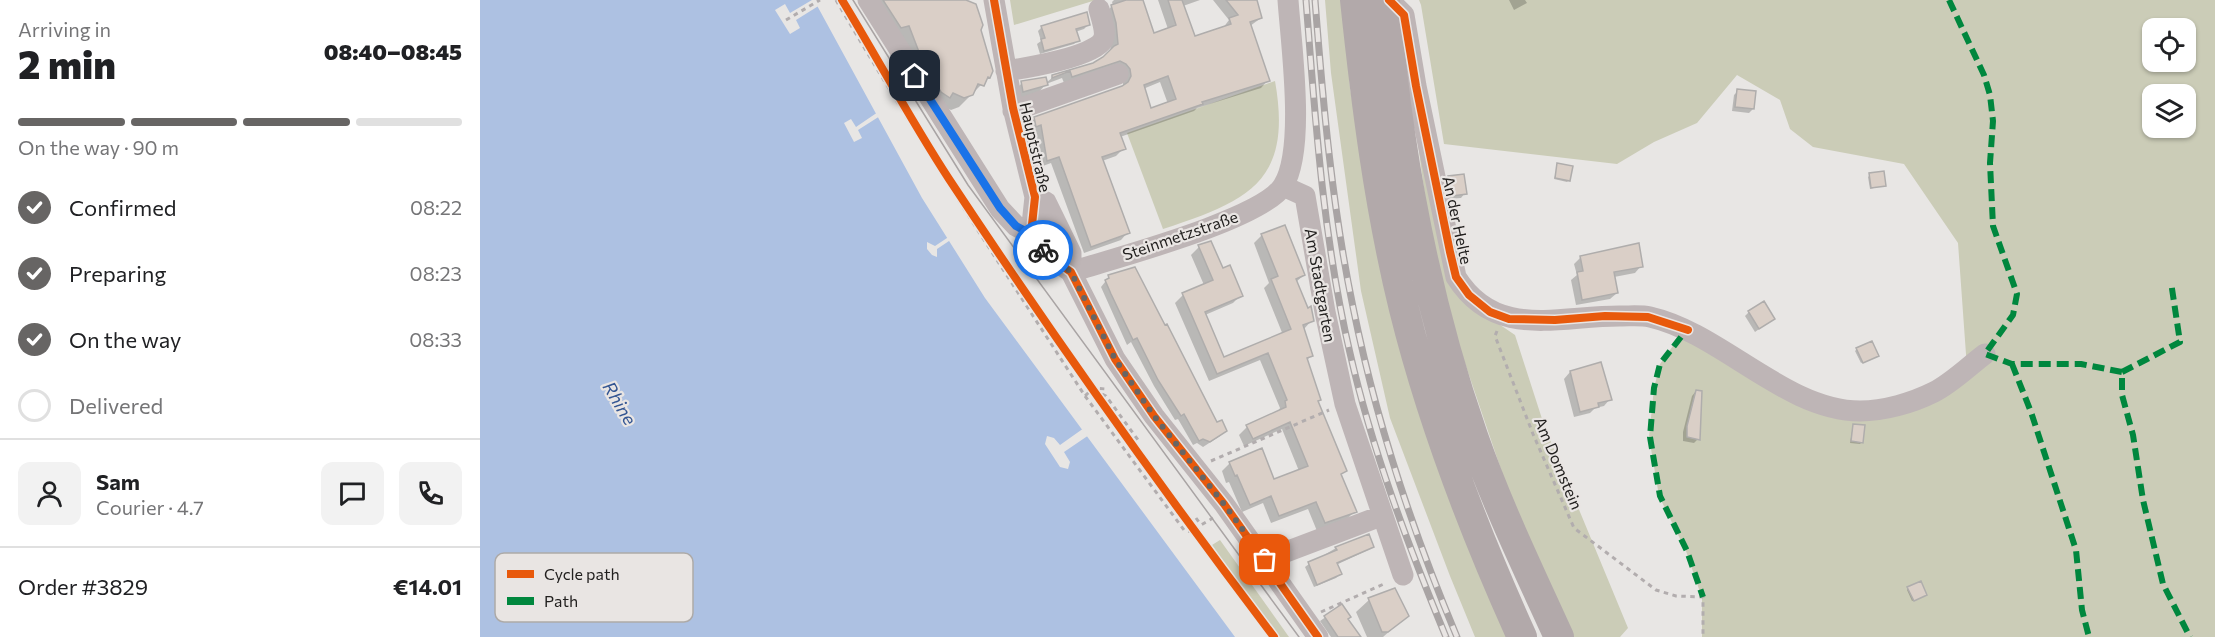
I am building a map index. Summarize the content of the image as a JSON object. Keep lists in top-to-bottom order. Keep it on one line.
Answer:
{"streets":{"street":["Hauptstraße","An der Helte","Steinmetzstraße","Am Stadtgarten"],"path":["Am Domstein"]},"crossings":[["An der Helte","Am Domstein"],["Steinmetzstraße","Am Stadtgarten"]],"water":["Rhine"],"legend":["Cycle path","Path"],"page":{"heading":["2 min","Arriving in","08:40–08:45"],"panel":["Sam","Courier · 4.7","Order #3829","€14.01"],"bar":"On the way · 90 m","list":[["Confirmed","08:22"],["Preparing","08:23"],["On the way","08:33"],"Delivered"]}}
